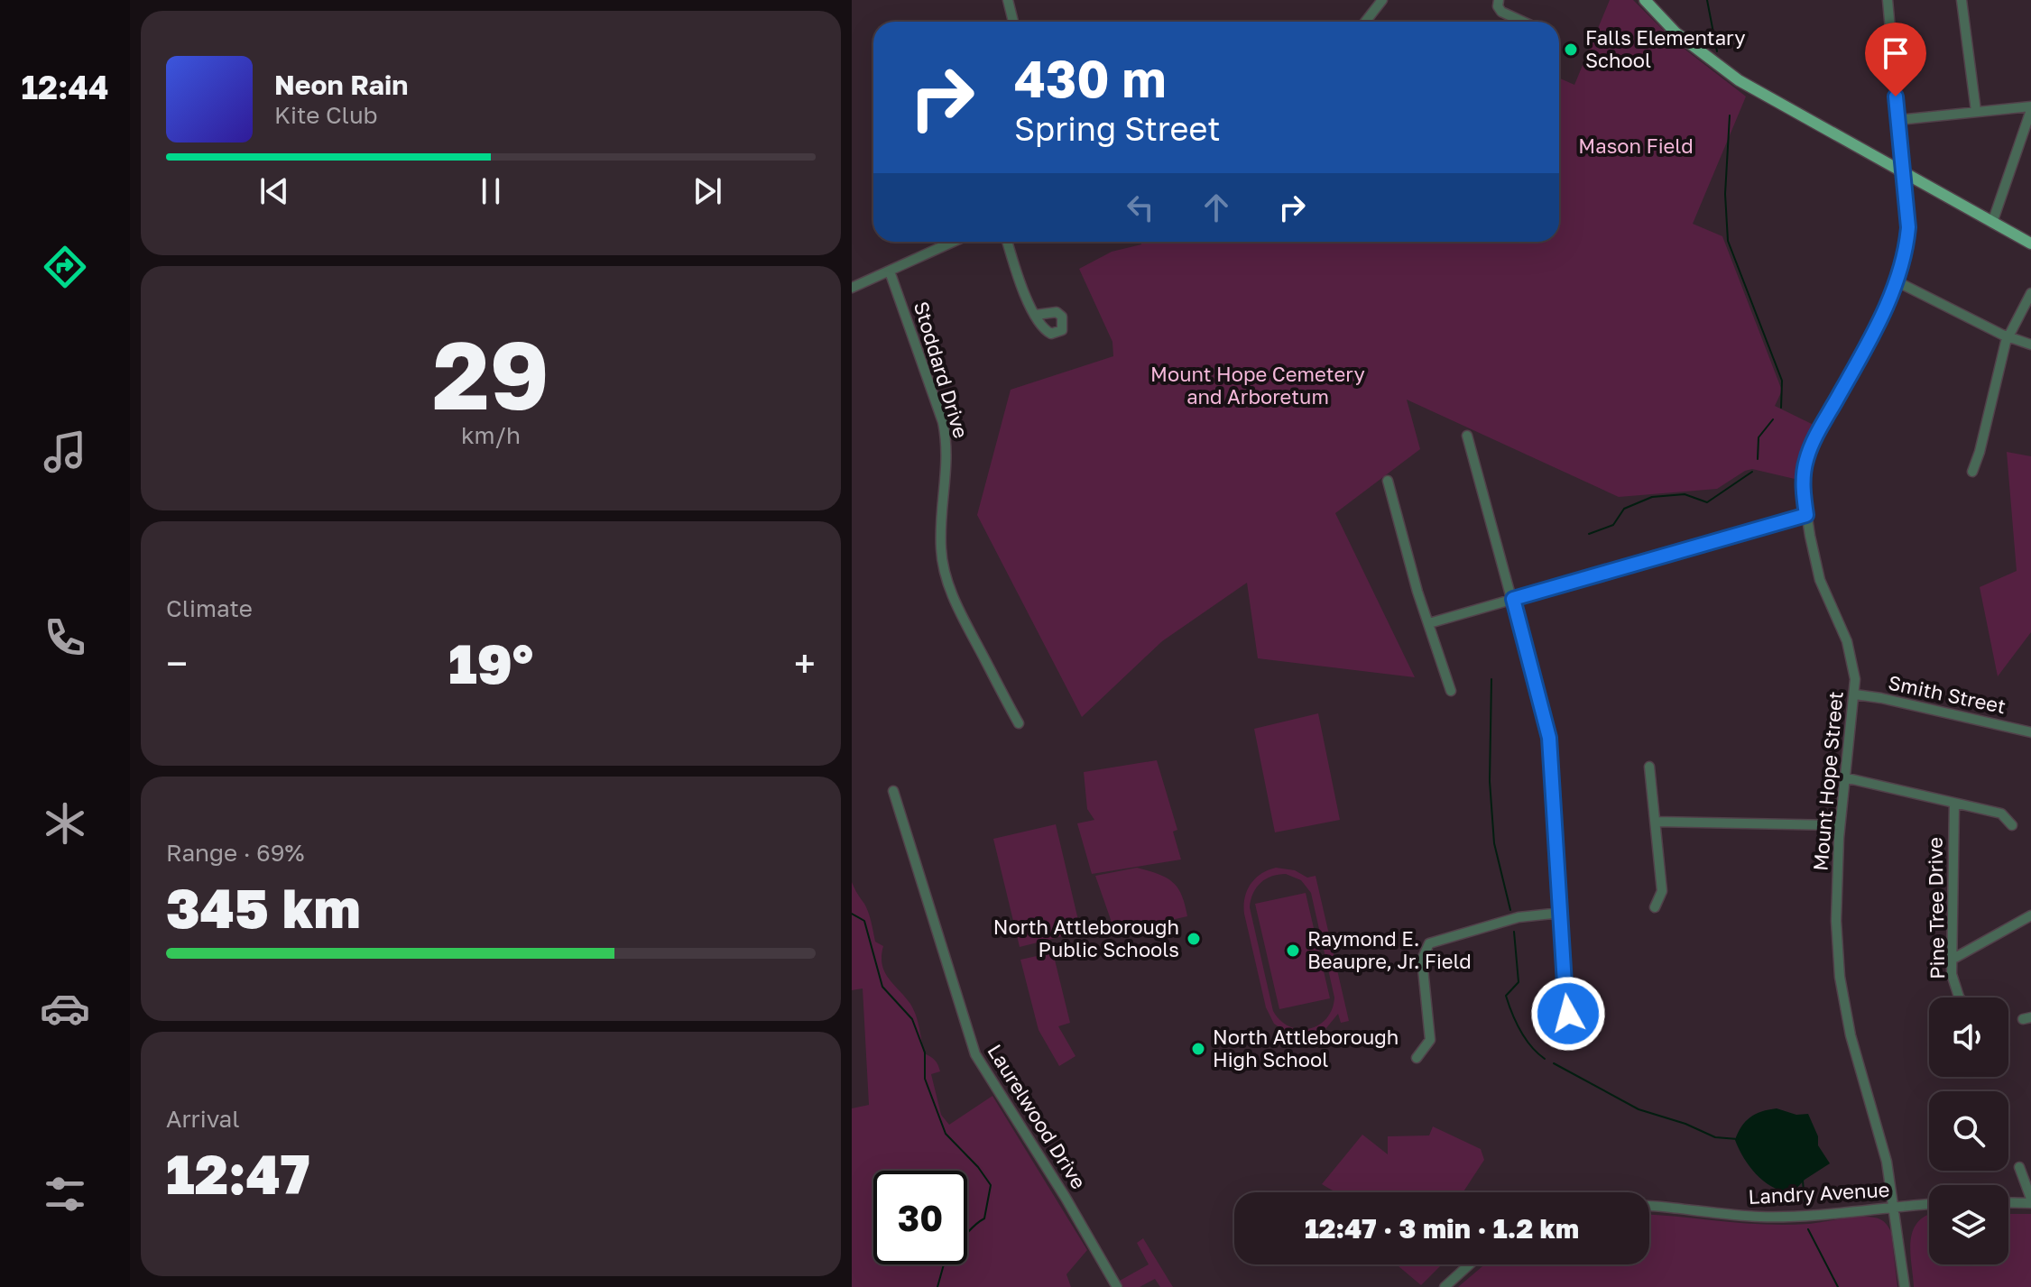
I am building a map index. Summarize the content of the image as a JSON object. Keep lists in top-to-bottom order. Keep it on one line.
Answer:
{"streets":{"street":["Stoddard Drive","Smith Street","Mount Hope Street","Pine Tree Drive","Laurelwood Drive","Landry Avenue"]},"crossings":[["Smith Street","Mount Hope Street"],["Mount Hope Street","Landry Avenue"]],"parks":["Mason Field","Mount Hope Cemetery and Arboretum"],"places":["Falls Elementary School","North Attleborough Public Schools","Raymond E. Beaupre, Jr. Field","North Attleborough High School"],"page":{"tabs":"12:44","turn":["430 m","Spring Street"],"song":["Neon Rain","Kite Club"],"tile":[["29","km/h"],"Climate",["Range · 69%","345 km"],["Arrival","12:47"]],"heat":["−","19°","+"],"limit":"30","trip":"12:47 · 3 min · 1.2 km"}}
